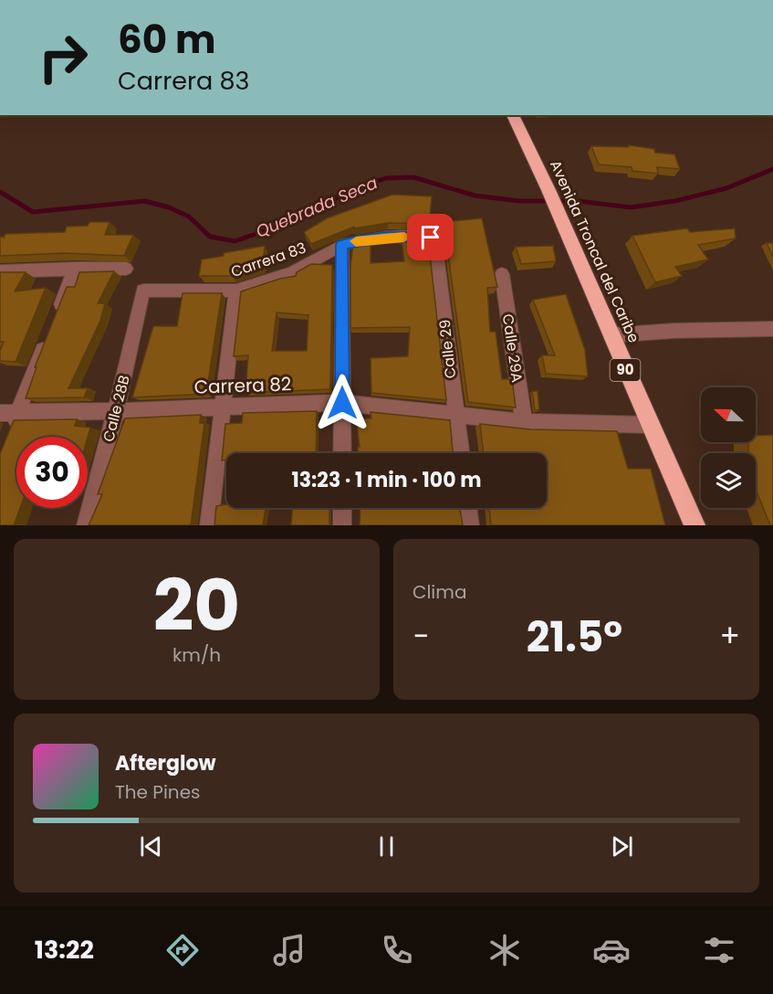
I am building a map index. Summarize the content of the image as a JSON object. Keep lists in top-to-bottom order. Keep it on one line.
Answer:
{"streets":{"highway":["Avenida Troncal del Caribe","90"],"street":["Carrera 83","Calle 29A","Calle 29","Carrera 82","Calle 28B"]},"crossings":[["Avenida Troncal del Caribe","Carrera 82"],["Carrera 83","Calle 29"],["Carrera 83","Calle 28B"],["Calle 29A","Carrera 82"],["Calle 29","Carrera 82"],["Carrera 82","Calle 28B"]],"water":["Quebrada Seca"],"north":"left","page":{"turn":["60 m","Carrera 83"],"limit":"30","trip":"13:23 · 1 min · 100 m","tile":[["20","km/h"],"Clima"],"heat":["−","21.5°","+"],"song":["Afterglow","The Pines"],"tabs":"13:22"}}
